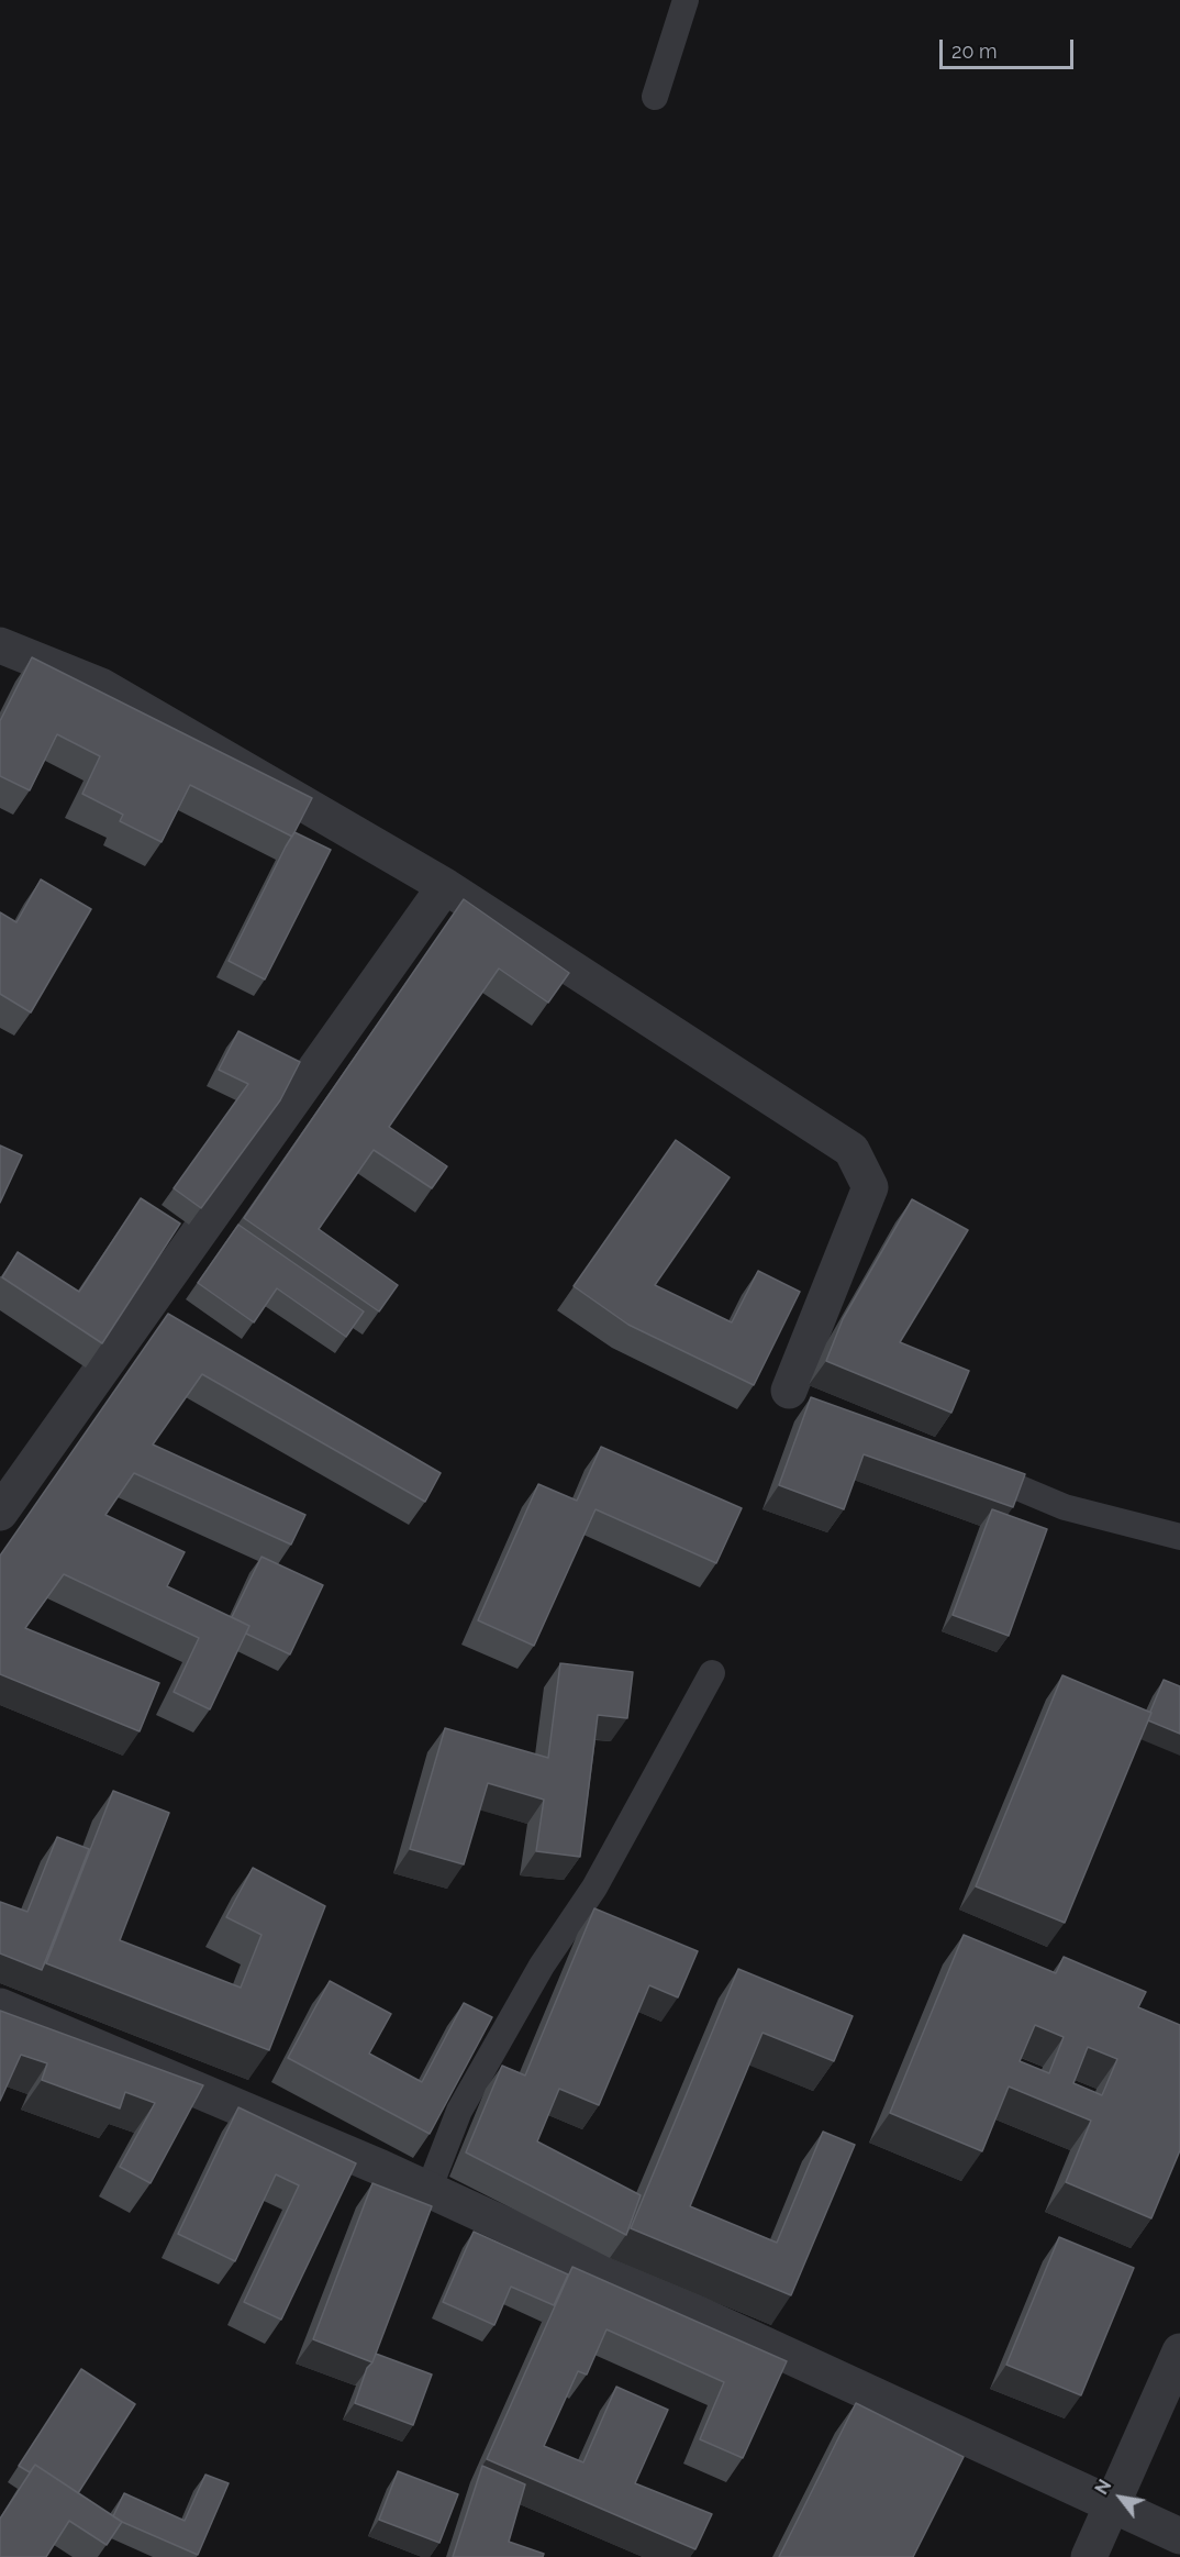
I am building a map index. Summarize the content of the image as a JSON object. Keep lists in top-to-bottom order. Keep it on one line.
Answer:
{"scale_bar":"20 m","north":"top left"}
